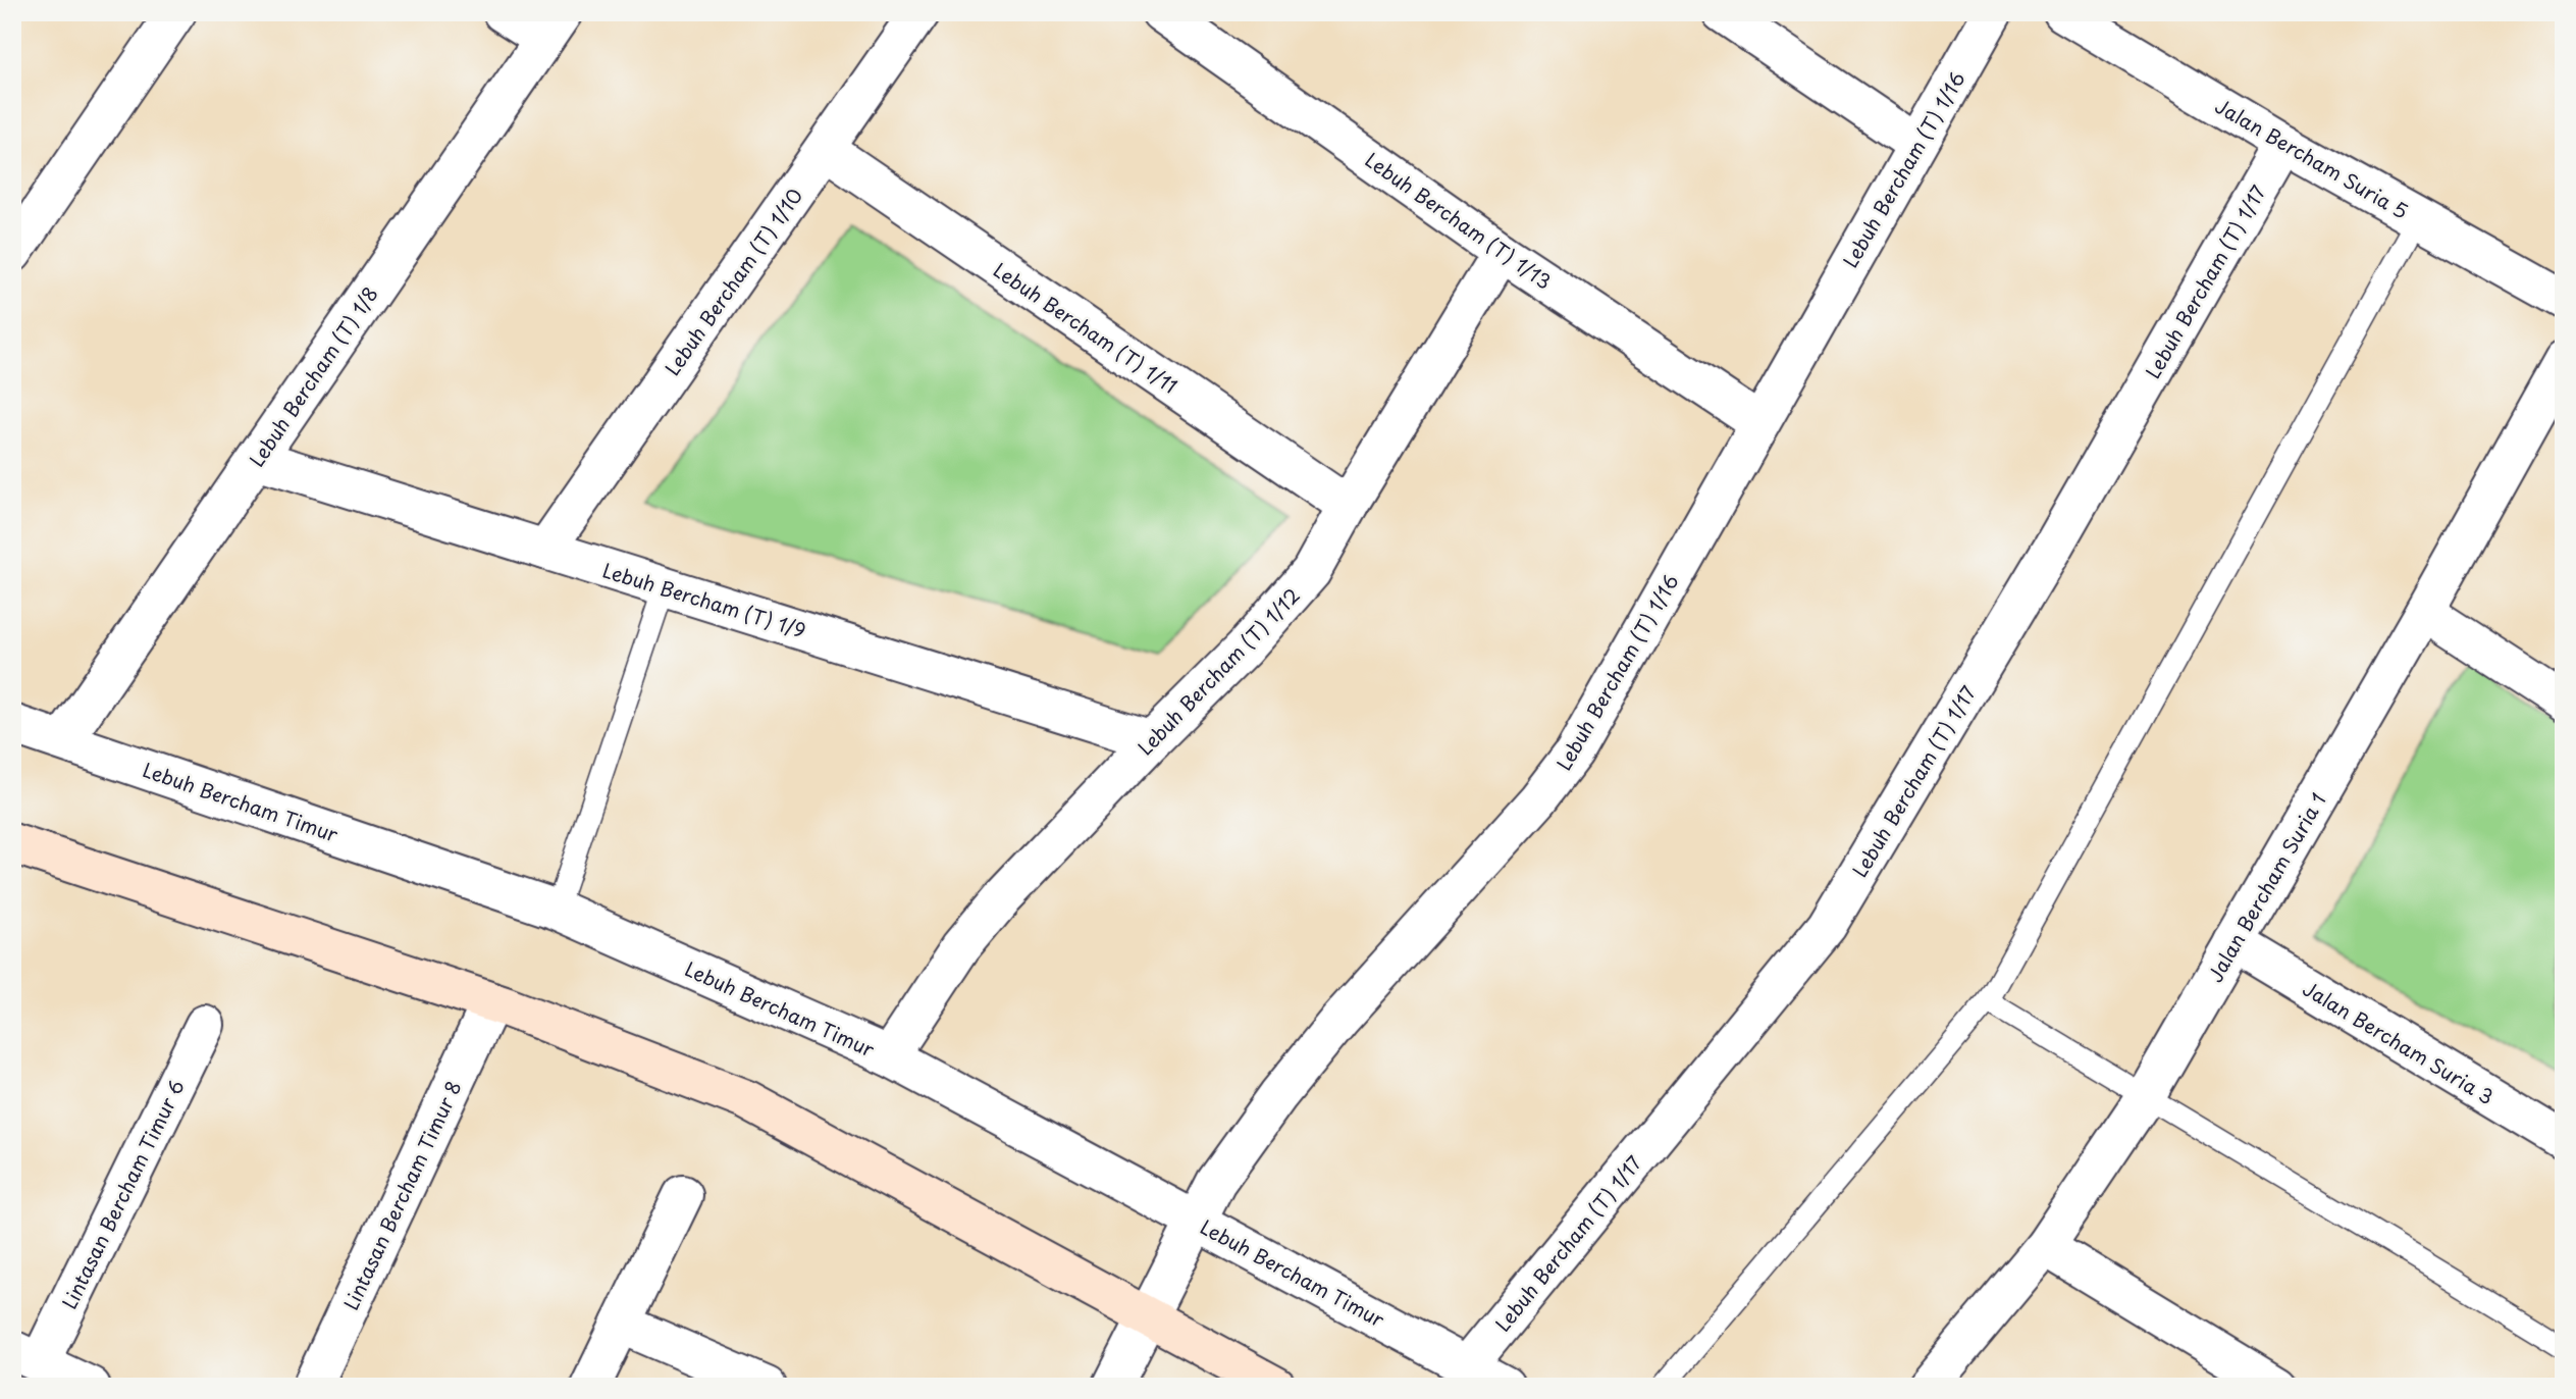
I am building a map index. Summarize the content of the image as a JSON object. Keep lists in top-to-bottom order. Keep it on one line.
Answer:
{"streets":{"street":["Jalan Bercham Suria 5","Lebuh Bercham (T) 1/16","Lebuh Bercham (T) 1/13","Lebuh Bercham (T) 1/10","Lebuh Bercham (T) 1/17","Lebuh Bercham (T) 1/11","Lebuh Bercham (T) 1/8","Lebuh Bercham (T) 1/9","Lebuh Bercham (T) 1/12","Lebuh Bercham Timur","Jalan Bercham Suria 1","Jalan Bercham Suria 3","Lintasan Bercham Timur 6","Lintasan Bercham Timur 8"]},"crossings":[["Jalan Bercham Suria 5","Lebuh Bercham (T) 1/17"],["Lebuh Bercham (T) 1/16","Lebuh Bercham (T) 1/13"],["Lebuh Bercham (T) 1/16","Lebuh Bercham Timur"],["Lebuh Bercham (T) 1/13","Lebuh Bercham (T) 1/12"],["Lebuh Bercham (T) 1/10","Lebuh Bercham (T) 1/11"],["Lebuh Bercham (T) 1/10","Lebuh Bercham (T) 1/9"],["Lebuh Bercham (T) 1/17","Lebuh Bercham Timur"],["Lebuh Bercham (T) 1/11","Lebuh Bercham (T) 1/12"],["Lebuh Bercham (T) 1/8","Lebuh Bercham (T) 1/9"],["Lebuh Bercham (T) 1/8","Lebuh Bercham Timur"],["Lebuh Bercham (T) 1/9","Lebuh Bercham (T) 1/12"],["Lebuh Bercham (T) 1/12","Lebuh Bercham Timur"],["Jalan Bercham Suria 1","Jalan Bercham Suria 3"]]}
